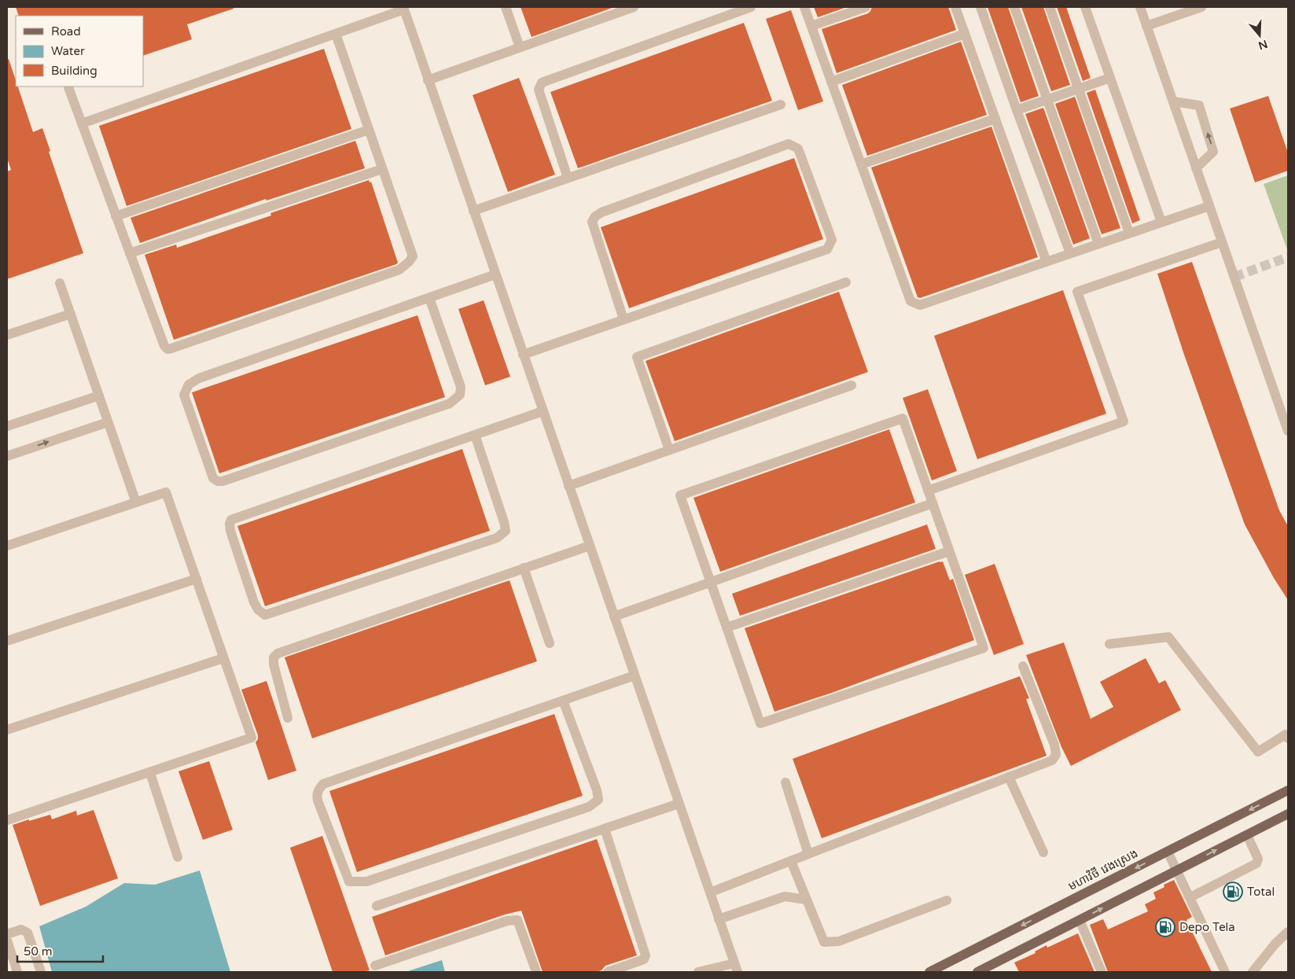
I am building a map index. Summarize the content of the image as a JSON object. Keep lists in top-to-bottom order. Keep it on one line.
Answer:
{"streets":{"main road":["មហាវិថី វេងស្រេង"]},"places":{"fuel station":["Total","Depo Tela"]},"legend":["Road","Water","Building"],"scale_bar":"50 m","north":"bottom"}
